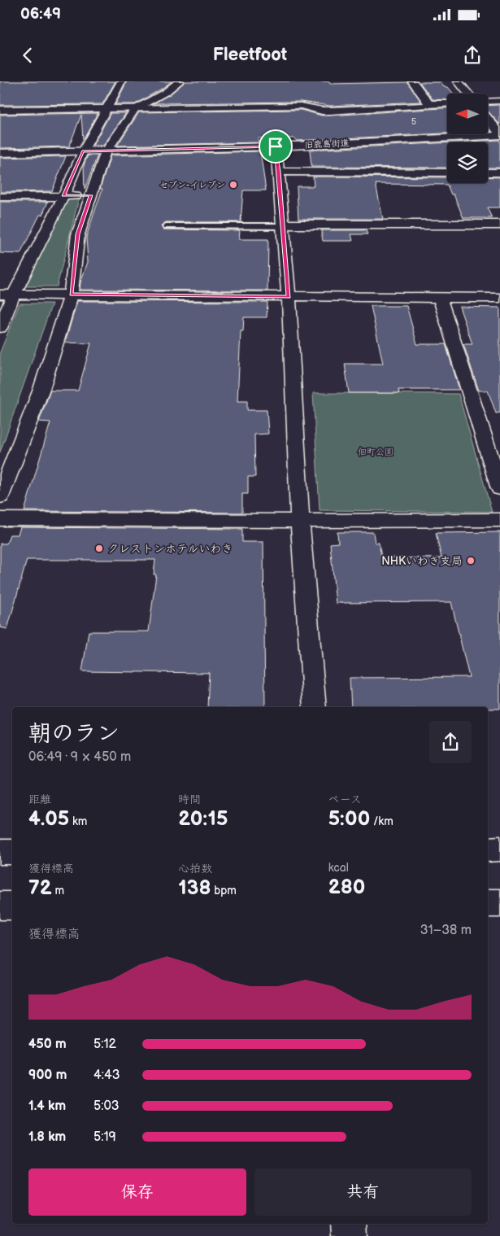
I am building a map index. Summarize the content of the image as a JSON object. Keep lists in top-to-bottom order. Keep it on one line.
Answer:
{"streets":{"street":["旧鹿島街道"]},"parks":["佃町公園"],"places":["セブン-イレブン","クレストンホテルいわき","NHKいわき支局"],"house_numbers":["5"],"north":"left","page":{"status":"06:49","header":"Fleetfoot","heading":["朝のラン","06:49 · 9 × 450 m"],"stats":[["距離","4.05 km"],["時間","20:15"],["ペース","5:00 /km"],["獲得標高","72 m"],["心拍数","138 bpm"],["kcal","280"]],"chart":["獲得標高","31–38 m"],"list":[{"name":"450 m","note":"5:12"},{"name":"900 m","note":"4:43"},{"name":"1.4 km","note":"5:03"},{"name":"1.8 km","note":"5:19"}],"buttons":["保存","共有"]}}
